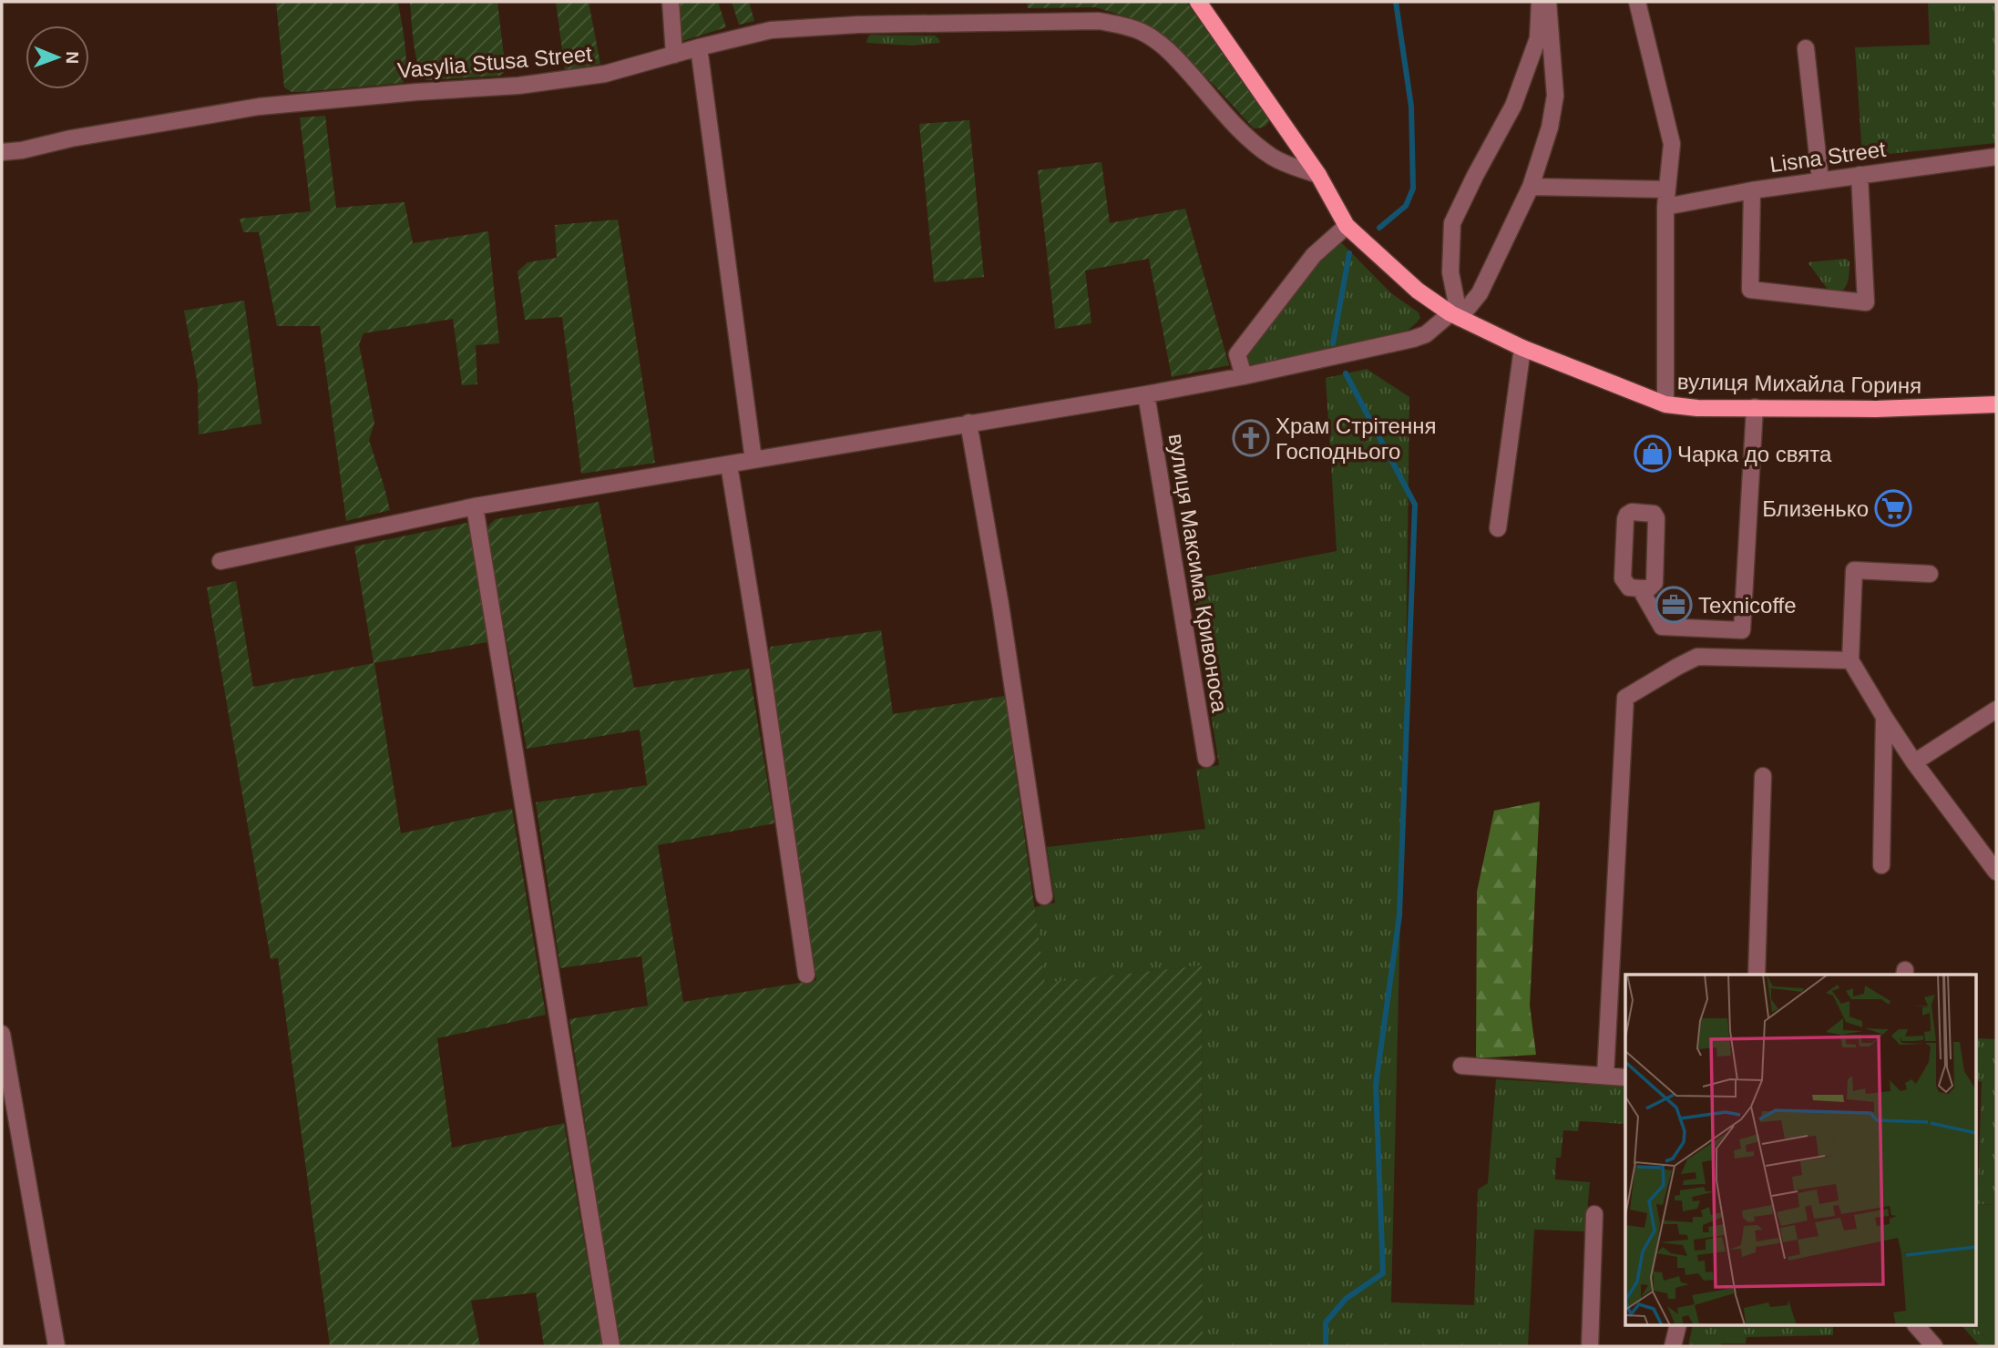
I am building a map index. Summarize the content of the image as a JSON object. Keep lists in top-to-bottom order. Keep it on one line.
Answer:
{"streets":{"main road":["вулиця Михайла Гориня"],"street":["Vasylia Stusa Street","Lisna Street","вулиця Максима Кривоноса"]},"crossings":[["Vasylia Stusa Street","вулиця Михайла Гориня"]],"places":{"church":["Храм Стрітення Господнього"],"shop":["Чарка до свята"],"supermarket":["Близенько"],"office":["Texnicoffe"]},"north":"right"}
